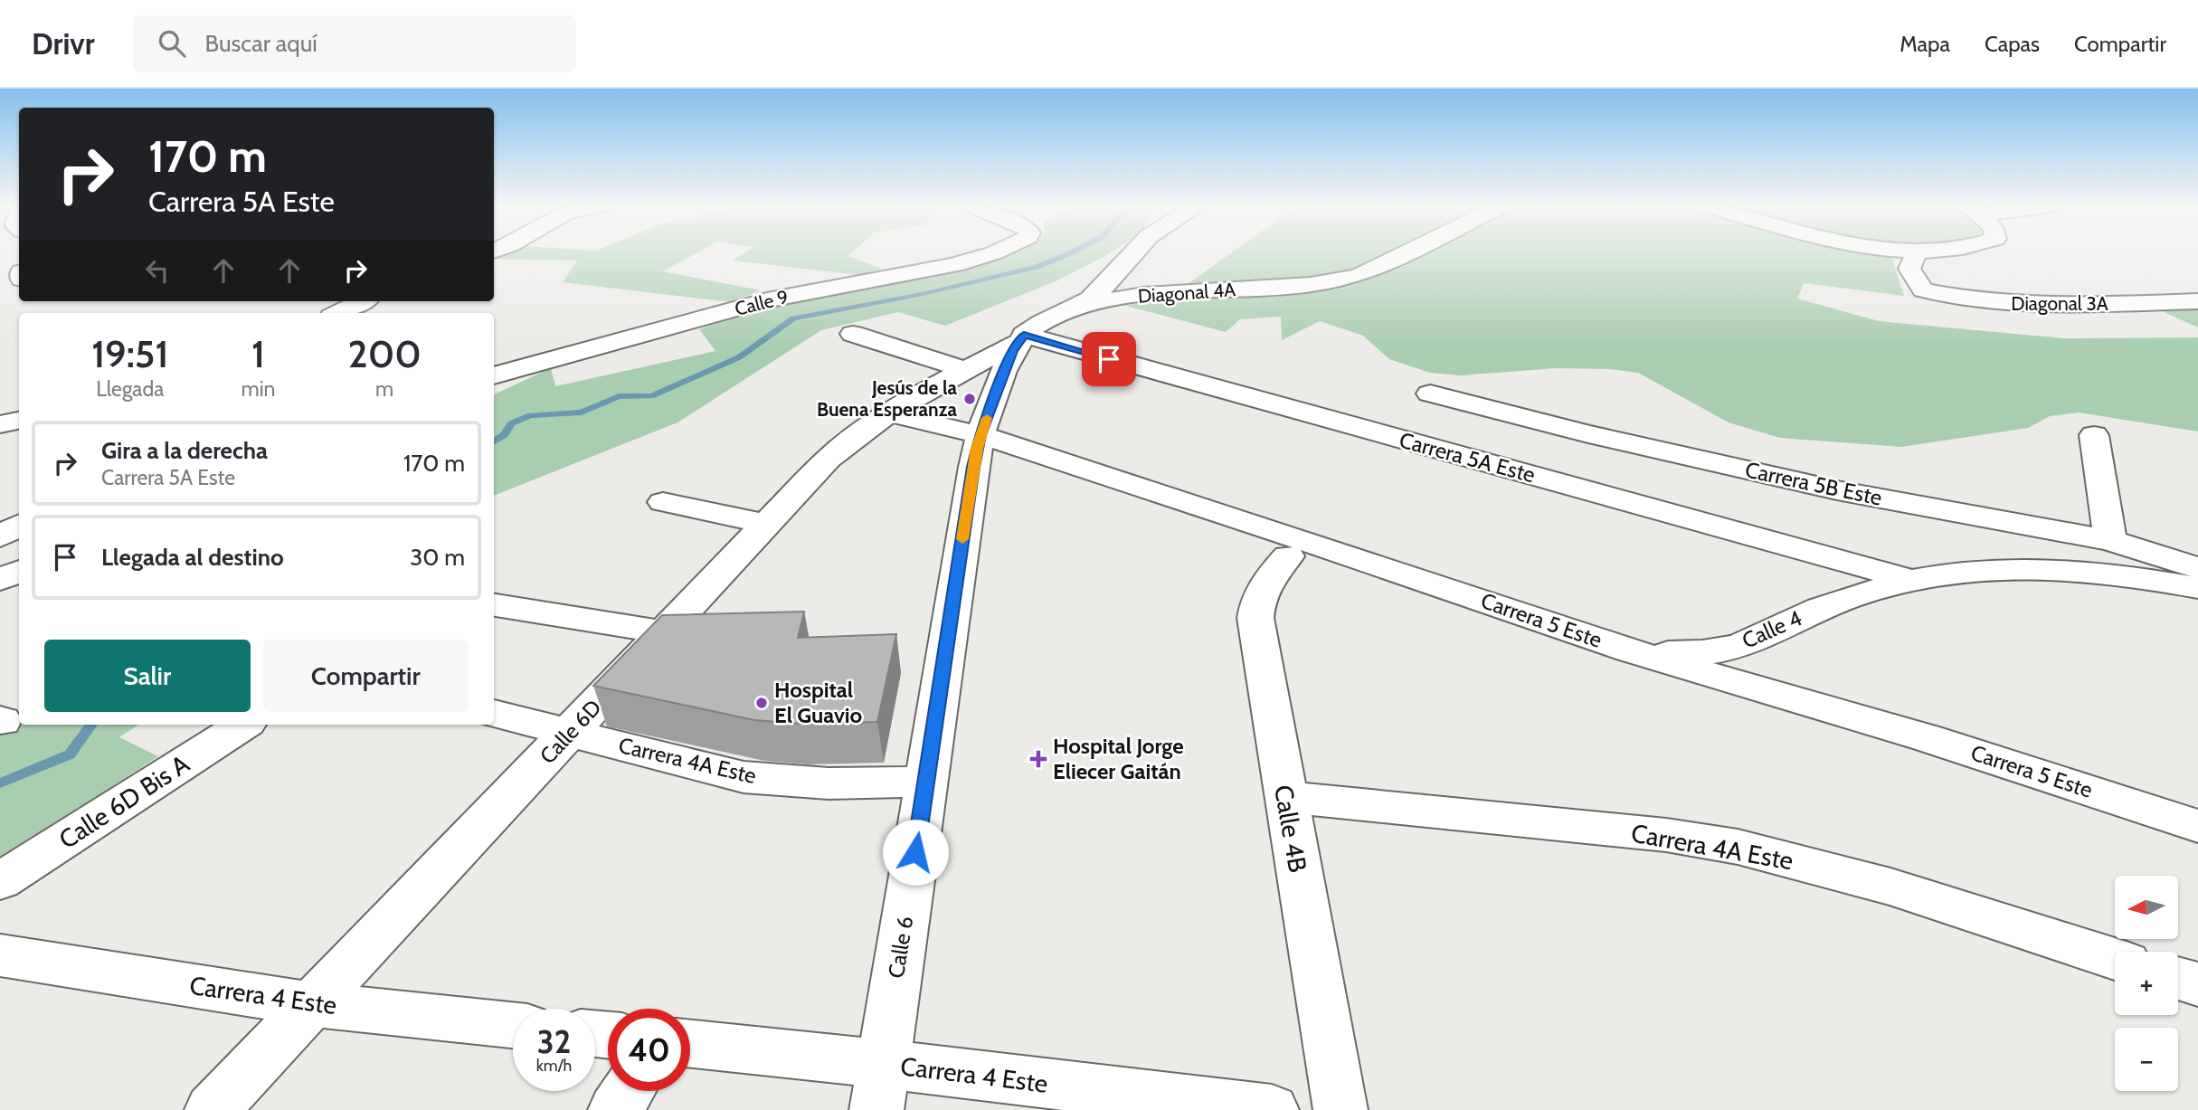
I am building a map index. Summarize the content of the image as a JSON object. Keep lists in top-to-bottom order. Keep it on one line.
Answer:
{"streets":{"street":["Diagonal 4A","Calle 9","Diagonal 3A","Carrera 5A Este","Carrera 5B Este","Carrera 5 Este","Calle 4","Calle 6D","Carrera 4A Este","Calle 6D Bis A","Calle 4B","Calle 6","Carrera 4 Este"]},"crossings":[["Carrera 5A Este","Calle 4"],["Carrera 5A Este","Calle 6D"],["Carrera 5A Este","Calle 6"],["Carrera 5 Este","Calle 4"],["Carrera 5 Este","Calle 6D"],["Carrera 5 Este","Calle 6"],["Calle 6D","Carrera 4A Este"],["Calle 6D","Calle 6"],["Calle 6D","Carrera 4 Este"],["Carrera 4A Este","Calle 4B"],["Carrera 4A Este","Calle 6"],["Calle 6","Carrera 4 Este"]],"places":{"other":["Jesús de la Buena Esperanza","Hospital El Guavio"],"health":["Hospital Jorge Eliecer Gaitán"]},"north":"left","page":{"header":"Drivr","search":"Buscar aquí","nav":["Mapa","Capas","Compartir"],"turn":["170 m","Carrera 5A Este"],"eta":["19:51","Llegada","1","min","200","m"],"list":[{"name":"Gira a la derecha","note":"Carrera 5A Este","value":"170 m"},{"name":"Llegada al destino","value":"30 m"}],"buttons":["Salir","Compartir"],"map_buttons":["+","−"],"speed":"32 km/h","limit":"40"}}
